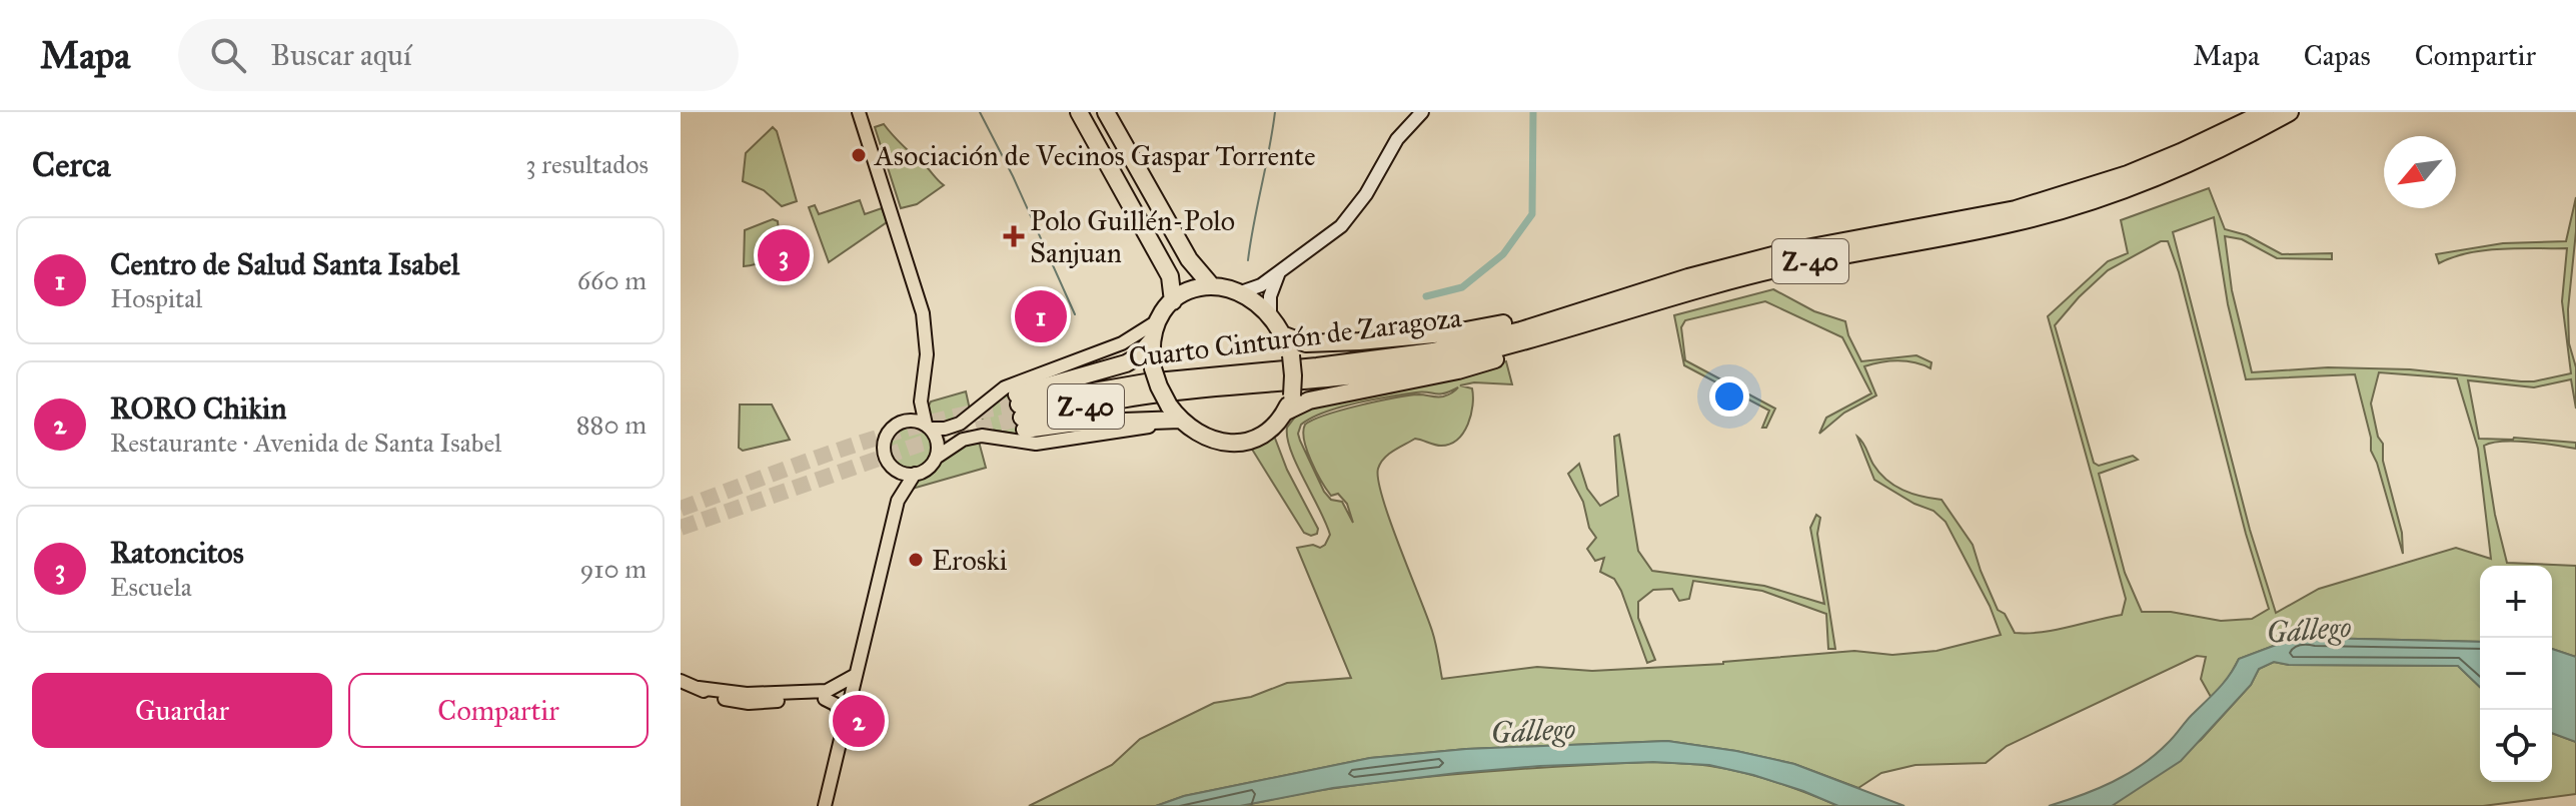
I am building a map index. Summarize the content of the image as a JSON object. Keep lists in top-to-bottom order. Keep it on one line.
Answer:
{"streets":{"highway":["Z-40","Cuarto Cinturón de Zaragoza"]},"crossings":[["Z-40","Cuarto Cinturón de Zaragoza"]],"water":["Gállego"],"places":{"other":["Asociación de Vecinos Gaspar Torrente","Eroski"],"health":["Polo Guillén-Polo Sanjuan"]},"north":"bottom left","page":{"header":"Mapa","search":"Buscar aquí","nav":["Mapa","Capas","Compartir"],"heading":["Cerca","3 resultados"],"list":[{"mark":"1","name":"Centro de Salud Santa Isabel","note":"Hospital","value":"660 m"},{"mark":"2","name":"RORO Chikin","note":"Restaurante · Avenida de Santa Isabel","value":"880 m"},{"mark":"3","name":"Ratoncitos","note":"Escuela","value":"910 m"}],"pins":["3","1","2"],"map_buttons":["+","−"],"buttons":["Guardar","Compartir"]}}
